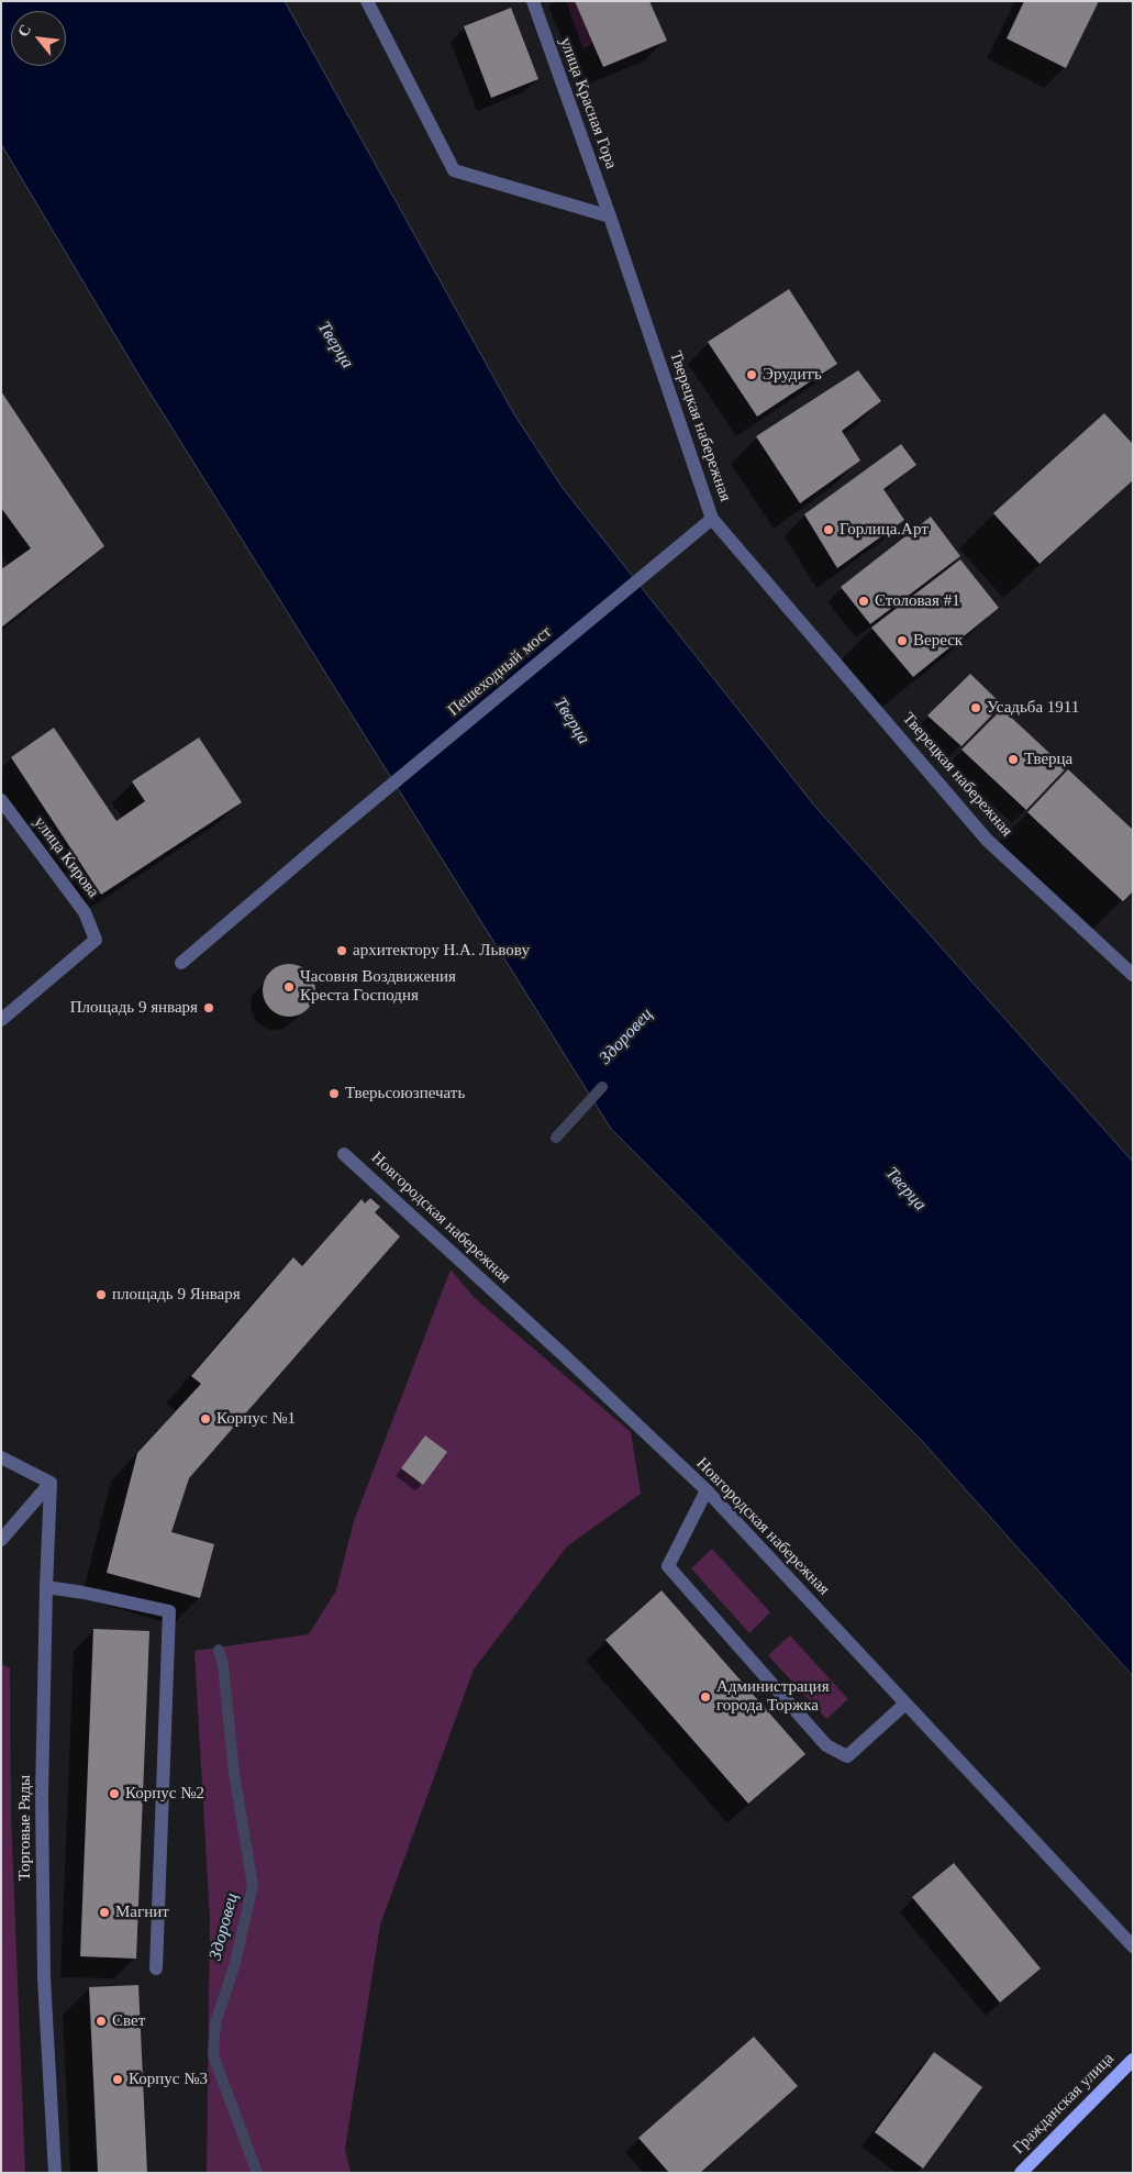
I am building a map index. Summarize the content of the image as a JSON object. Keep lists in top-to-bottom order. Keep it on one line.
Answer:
{"streets":{"main road":["Гражданская улица"],"street":["улица Красная Гора","Тверецкая набережная","Пешеходный мост","улица Кирова","Новгородская набережная","Торговые Ряды"]},"crossings":[["улица Красная Гора","Тверецкая набережная"],["Тверецкая набережная","Пешеходный мост"]],"water":["Тверца","Здоровец"],"places":["Эрудитъ","Горлица.Арт","Столовая #1","Вереск","Усадьба 1911","Тверца","архитектору Н.А. Львову","Часовня Воздвижения Креста Господня","Площадь 9 января","Тверьсоюзпечать","площадь 9 Января","Корпус №1","Администрация города Торжка","Корпус №2","Магнит","Свет","Корпус №3"],"north":"top left"}
